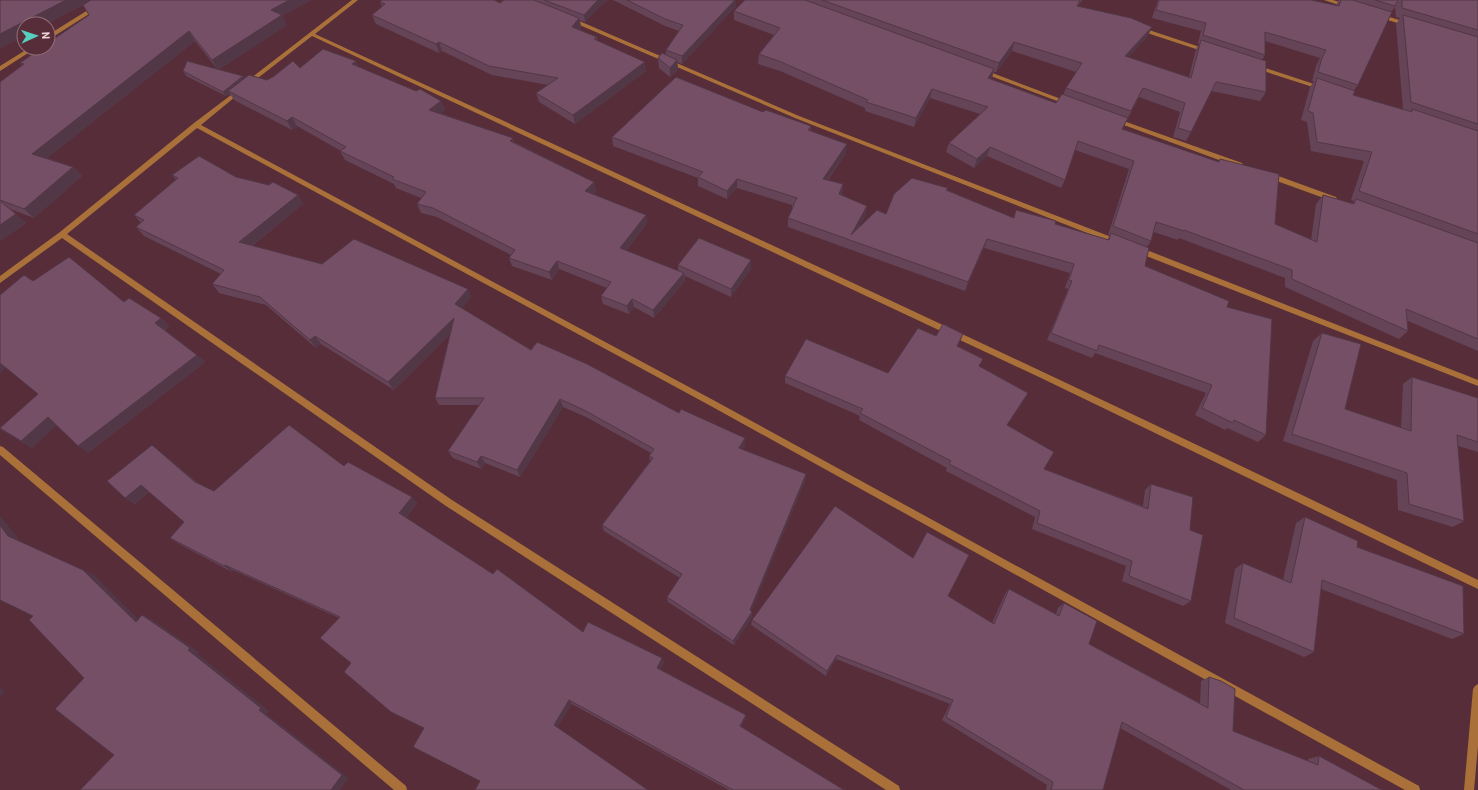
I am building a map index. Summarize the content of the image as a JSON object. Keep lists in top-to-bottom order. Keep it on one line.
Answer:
{"north":"right"}
